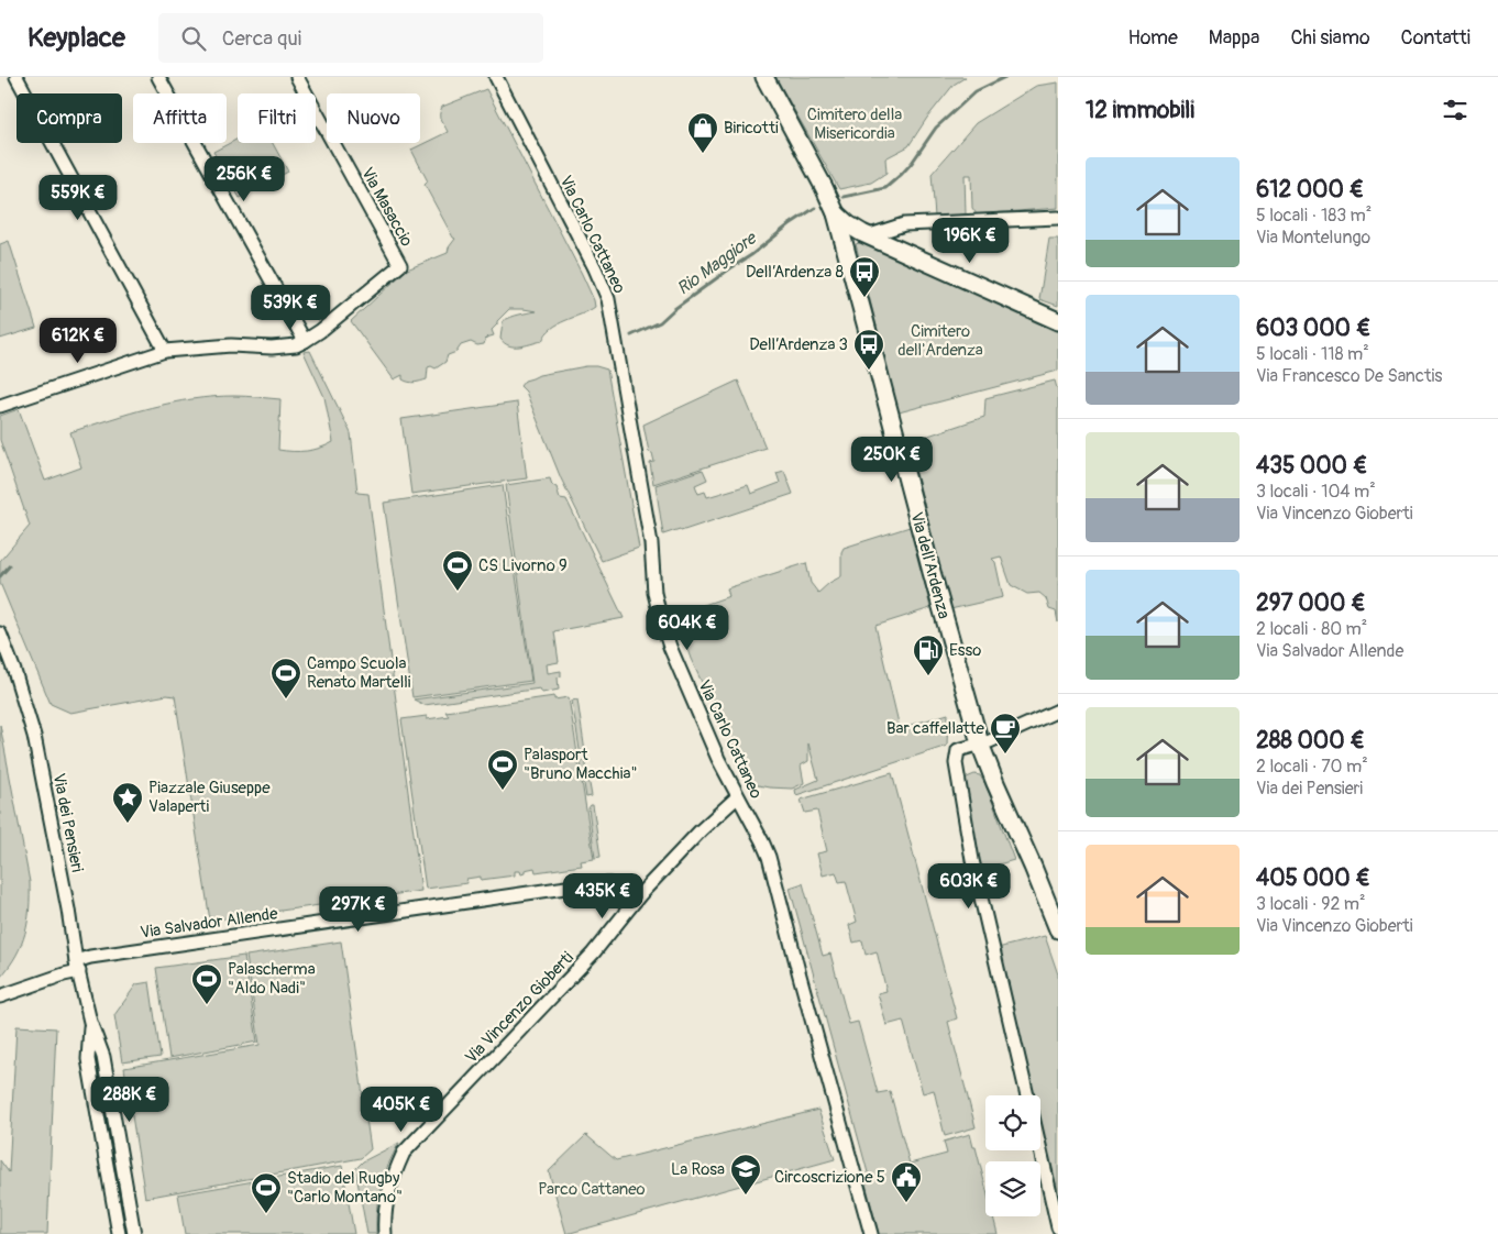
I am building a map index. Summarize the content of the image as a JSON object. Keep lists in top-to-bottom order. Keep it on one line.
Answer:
{"streets":{"main road":["Via dell'Ardenza"],"street":["Via Masaccio","Via Carlo Cattaneo","Via dei Pensieri","Via Salvador Allende","Via Vincenzo Gioberti"]},"crossings":[["Via Carlo Cattaneo","Via Vincenzo Gioberti"],["Via dei Pensieri","Via Salvador Allende"],["Via Salvador Allende","Via Vincenzo Gioberti"]],"water":["Rio Maggiore"],"parks":["Cimitero della Misericordia","Cimitero dell'Ardenza","Parco Cattaneo"],"places":{"shop":["Biricotti"],"bus stop":["Dell’Ardenza 8","Dell’Ardenza 3"],"sports":["CS Livorno 9","Campo Scuola Renato Martelli","Palasport \"Bruno Macchia\"","Palascherma \"Aldo Nadi\"","Stadio del Rugby \"Carlo Montano\""],"fuel station":["Esso"],"cafe":["Bar caffellatte"],"place":["Piazzale Giuseppe Valaperti"],"school or university":["La Rosa"],"public building":["Circoscrizione 5"]},"page":{"header":"Keyplace","search":"Cerca qui","nav":["Home","Mappa","Chi siamo","Contatti"],"heading":"12 immobili","chip":["Compra","Affitta","Filtri","Nuovo"],"list":[{"name":"612 000 €","note":"5 locali · 183 m² · Via Montelungo"},{"name":"603 000 €","note":"5 locali · 118 m² · Via Francesco De Sanctis"},{"name":"435 000 €","note":"3 locali · 104 m² · Via Vincenzo Gioberti"},{"name":"297 000 €","note":"2 locali · 80 m² · Via Salvador Allende"},{"name":"288 000 €","note":"2 locali · 70 m² · Via dei Pensieri"},{"name":"405 000 €","note":"3 locali · 92 m² · Via Vincenzo Gioberti"}],"price":["256K €","559K €","196K €","539K €","612K €","250K €","604K €","603K €","435K €","297K €","288K €","405K €"]}}
